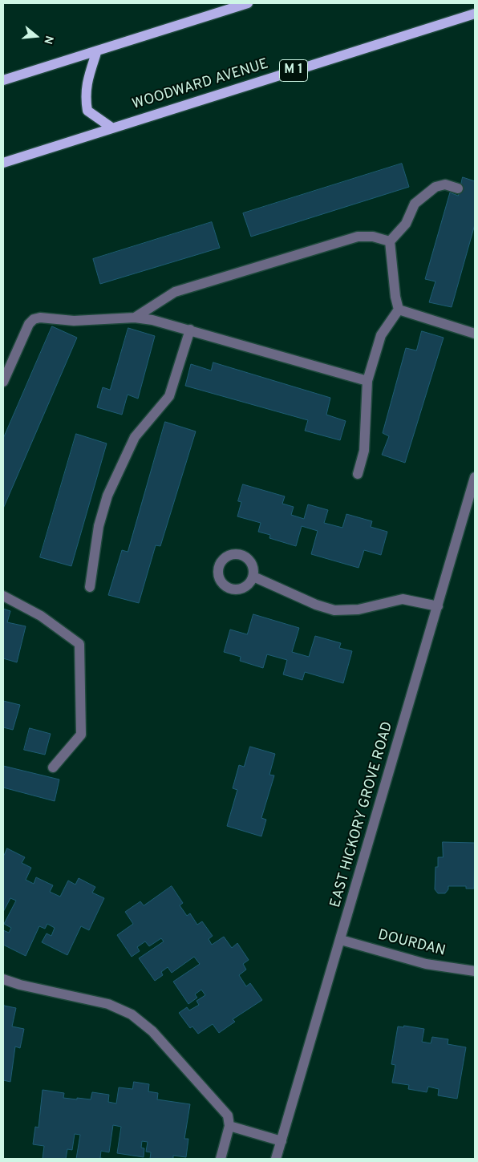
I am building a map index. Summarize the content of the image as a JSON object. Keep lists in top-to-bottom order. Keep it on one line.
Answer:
{"streets":{"main road":["M 1","WOODWARD AVENUE"],"street":["EAST HICKORY GROVE ROAD","DOURDAN"]},"crossings":[["EAST HICKORY GROVE ROAD","DOURDAN"]],"north":"right"}
